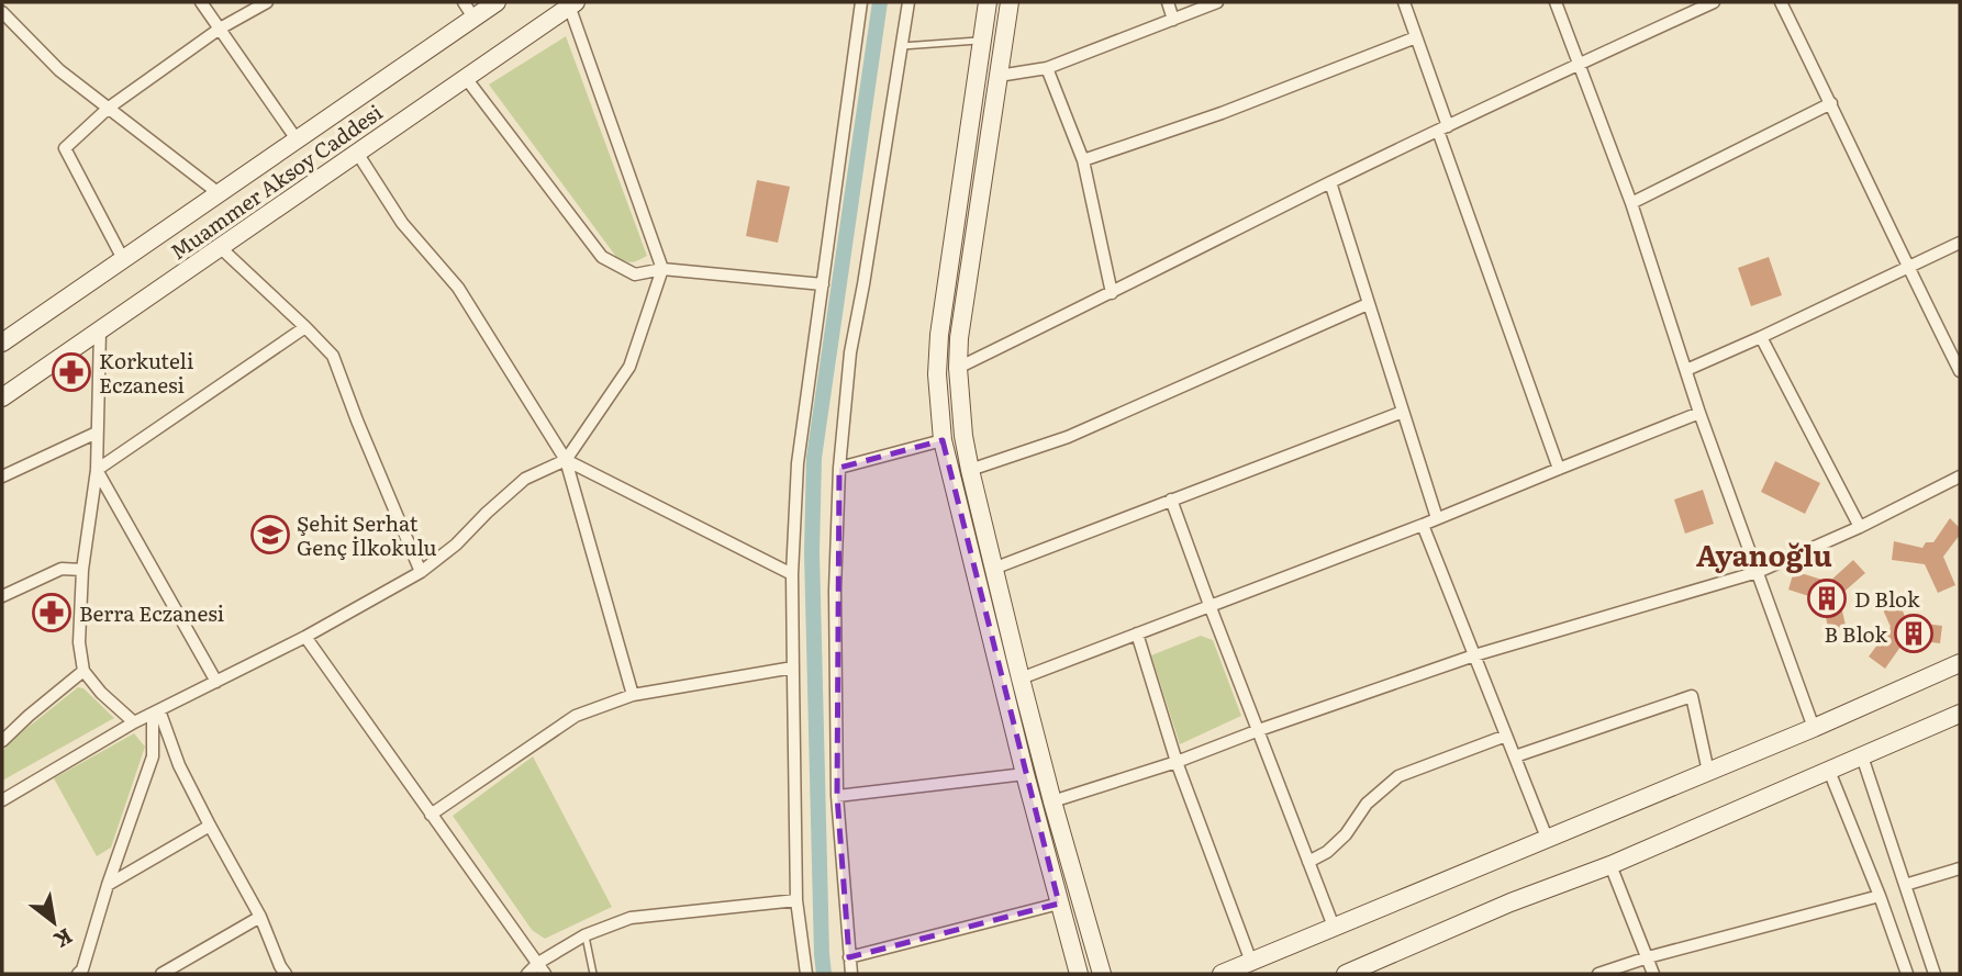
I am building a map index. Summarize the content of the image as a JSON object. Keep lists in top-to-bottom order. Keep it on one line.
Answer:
{"streets":{"street":["Muammer Aksoy Caddesi"]},"districts":["Ayanoğlu"],"places":{"pharmacy":["Korkuteli Eczanesi","Berra Eczanesi"],"school or university":["Şehit Serhat Genç İlkokulu"],"building":["D Blok","B Blok"]},"north":"bottom right"}
